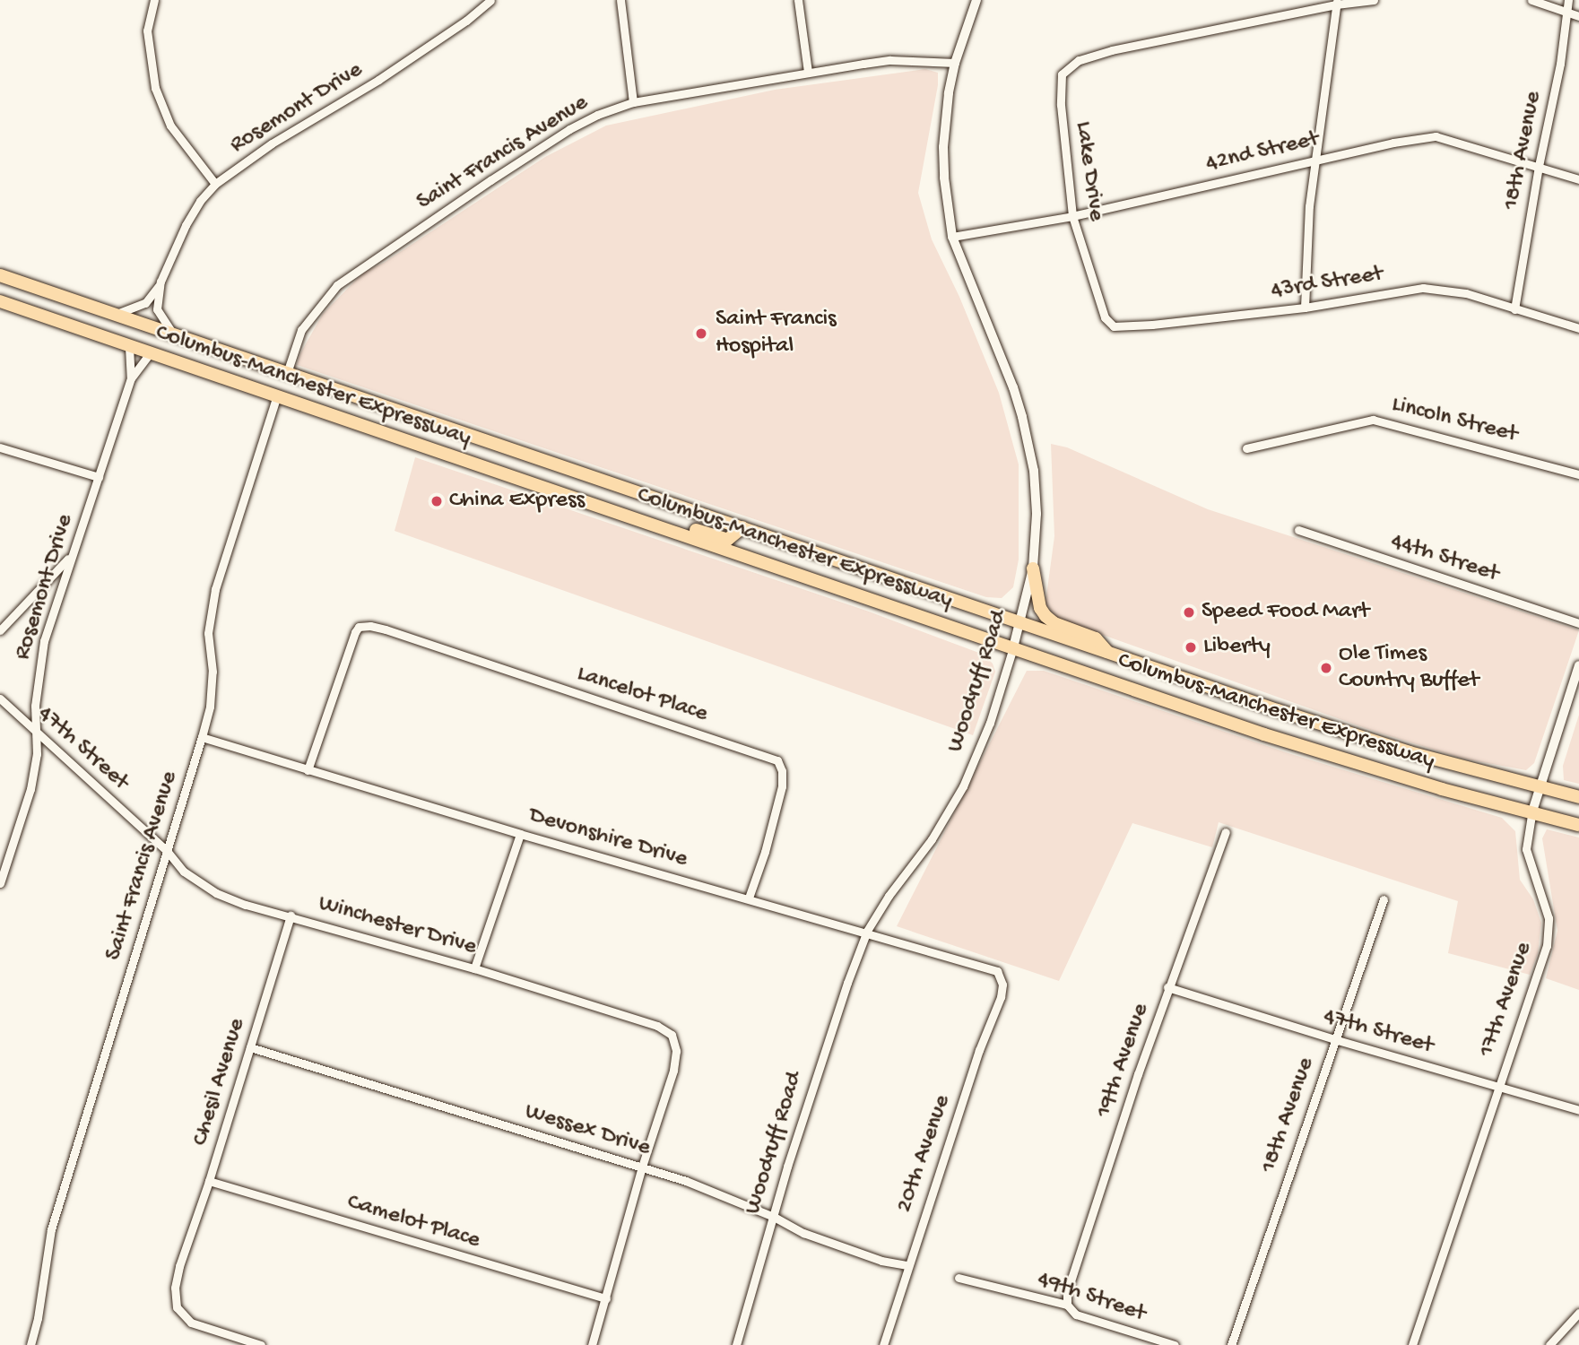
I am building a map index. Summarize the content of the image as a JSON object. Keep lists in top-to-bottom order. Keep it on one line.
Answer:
{"streets":{"main road":["Columbus-Manchester Expressway"],"street":["Rosemont Drive","18th Avenue","42nd Street","Saint Francis Avenue","Lake Drive","43rd Street","Lincoln Street","44th Street","Woodruff Road","Lancelot Place","47th Street","Devonshire Drive","Winchester Drive","17th Avenue","19th Avenue","Chesil Avenue","Wessex Drive","20th Avenue","Camelot Place","49th Street"]},"crossings":[["Rosemont Drive","Columbus-Manchester Expressway"],["Rosemont Drive","47th Street"],["18th Avenue","42nd Street"],["18th Avenue","43rd Street"],["18th Avenue","47th Street"],["42nd Street","Lake Drive"],["42nd Street","Woodruff Road"],["Saint Francis Avenue","Columbus-Manchester Expressway"],["Saint Francis Avenue","Woodruff Road"],["Saint Francis Avenue","47th Street"],["Saint Francis Avenue","Devonshire Drive"],["Saint Francis Avenue","Winchester Drive"],["Lake Drive","43rd Street"],["Columbus-Manchester Expressway","Woodruff Road"],["Columbus-Manchester Expressway","17th Avenue"],["Woodruff Road","Devonshire Drive"],["Woodruff Road","Wessex Drive"],["Lancelot Place","Devonshire Drive"],["47th Street","Winchester Drive"],["47th Street","17th Avenue"],["47th Street","19th Avenue"],["Devonshire Drive","20th Avenue"],["Winchester Drive","Chesil Avenue"],["Winchester Drive","Wessex Drive"],["19th Avenue","49th Street"],["Chesil Avenue","Wessex Drive"],["Chesil Avenue","Camelot Place"],["Wessex Drive","20th Avenue"]],"places":["Saint Francis Hospital","China Express","Speed Food Mart","Liberty","Ole Times Country Buffet"]}
